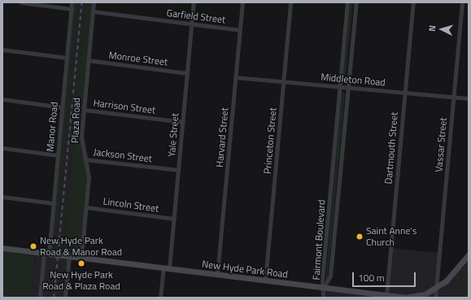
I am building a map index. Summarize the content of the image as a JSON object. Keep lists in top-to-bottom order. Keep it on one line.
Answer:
{"streets":{"main road":["New Hyde Park Road"],"street":["Garfield Street","Monroe Street","Middleton Road","Harrison Street","Plaza Road","Manor Road","Yale Street","Harvard Street","Princeton Street","Vassar Street","Dartmouth Street","Jackson Street","Lincoln Street","Fairmont Boulevard"]},"crossings":[["Garfield Street","Plaza Road"],["Garfield Street","Yale Street"],["Garfield Street","Harvard Street"],["Monroe Street","Plaza Road"],["Monroe Street","Yale Street"],["Middleton Road","Harvard Street"],["Middleton Road","Princeton Street"],["Middleton Road","Vassar Street"],["Middleton Road","Dartmouth Street"],["Middleton Road","Fairmont Boulevard"],["Harrison Street","Plaza Road"],["Harrison Street","Yale Street"],["Plaza Road","Jackson Street"],["Plaza Road","Lincoln Street"],["Plaza Road","New Hyde Park Road"],["Manor Road","New Hyde Park Road"],["Yale Street","Jackson Street"],["Yale Street","Lincoln Street"],["Yale Street","New Hyde Park Road"],["Harvard Street","New Hyde Park Road"],["Princeton Street","New Hyde Park Road"],["Vassar Street","New Hyde Park Road"],["Dartmouth Street","New Hyde Park Road"],["Fairmont Boulevard","New Hyde Park Road"]],"places":["Saint Anne's Church","New Hyde Park Road & Manor Road","New Hyde Park Road & Plaza Road"],"scale_bar":"100 m","north":"left"}
